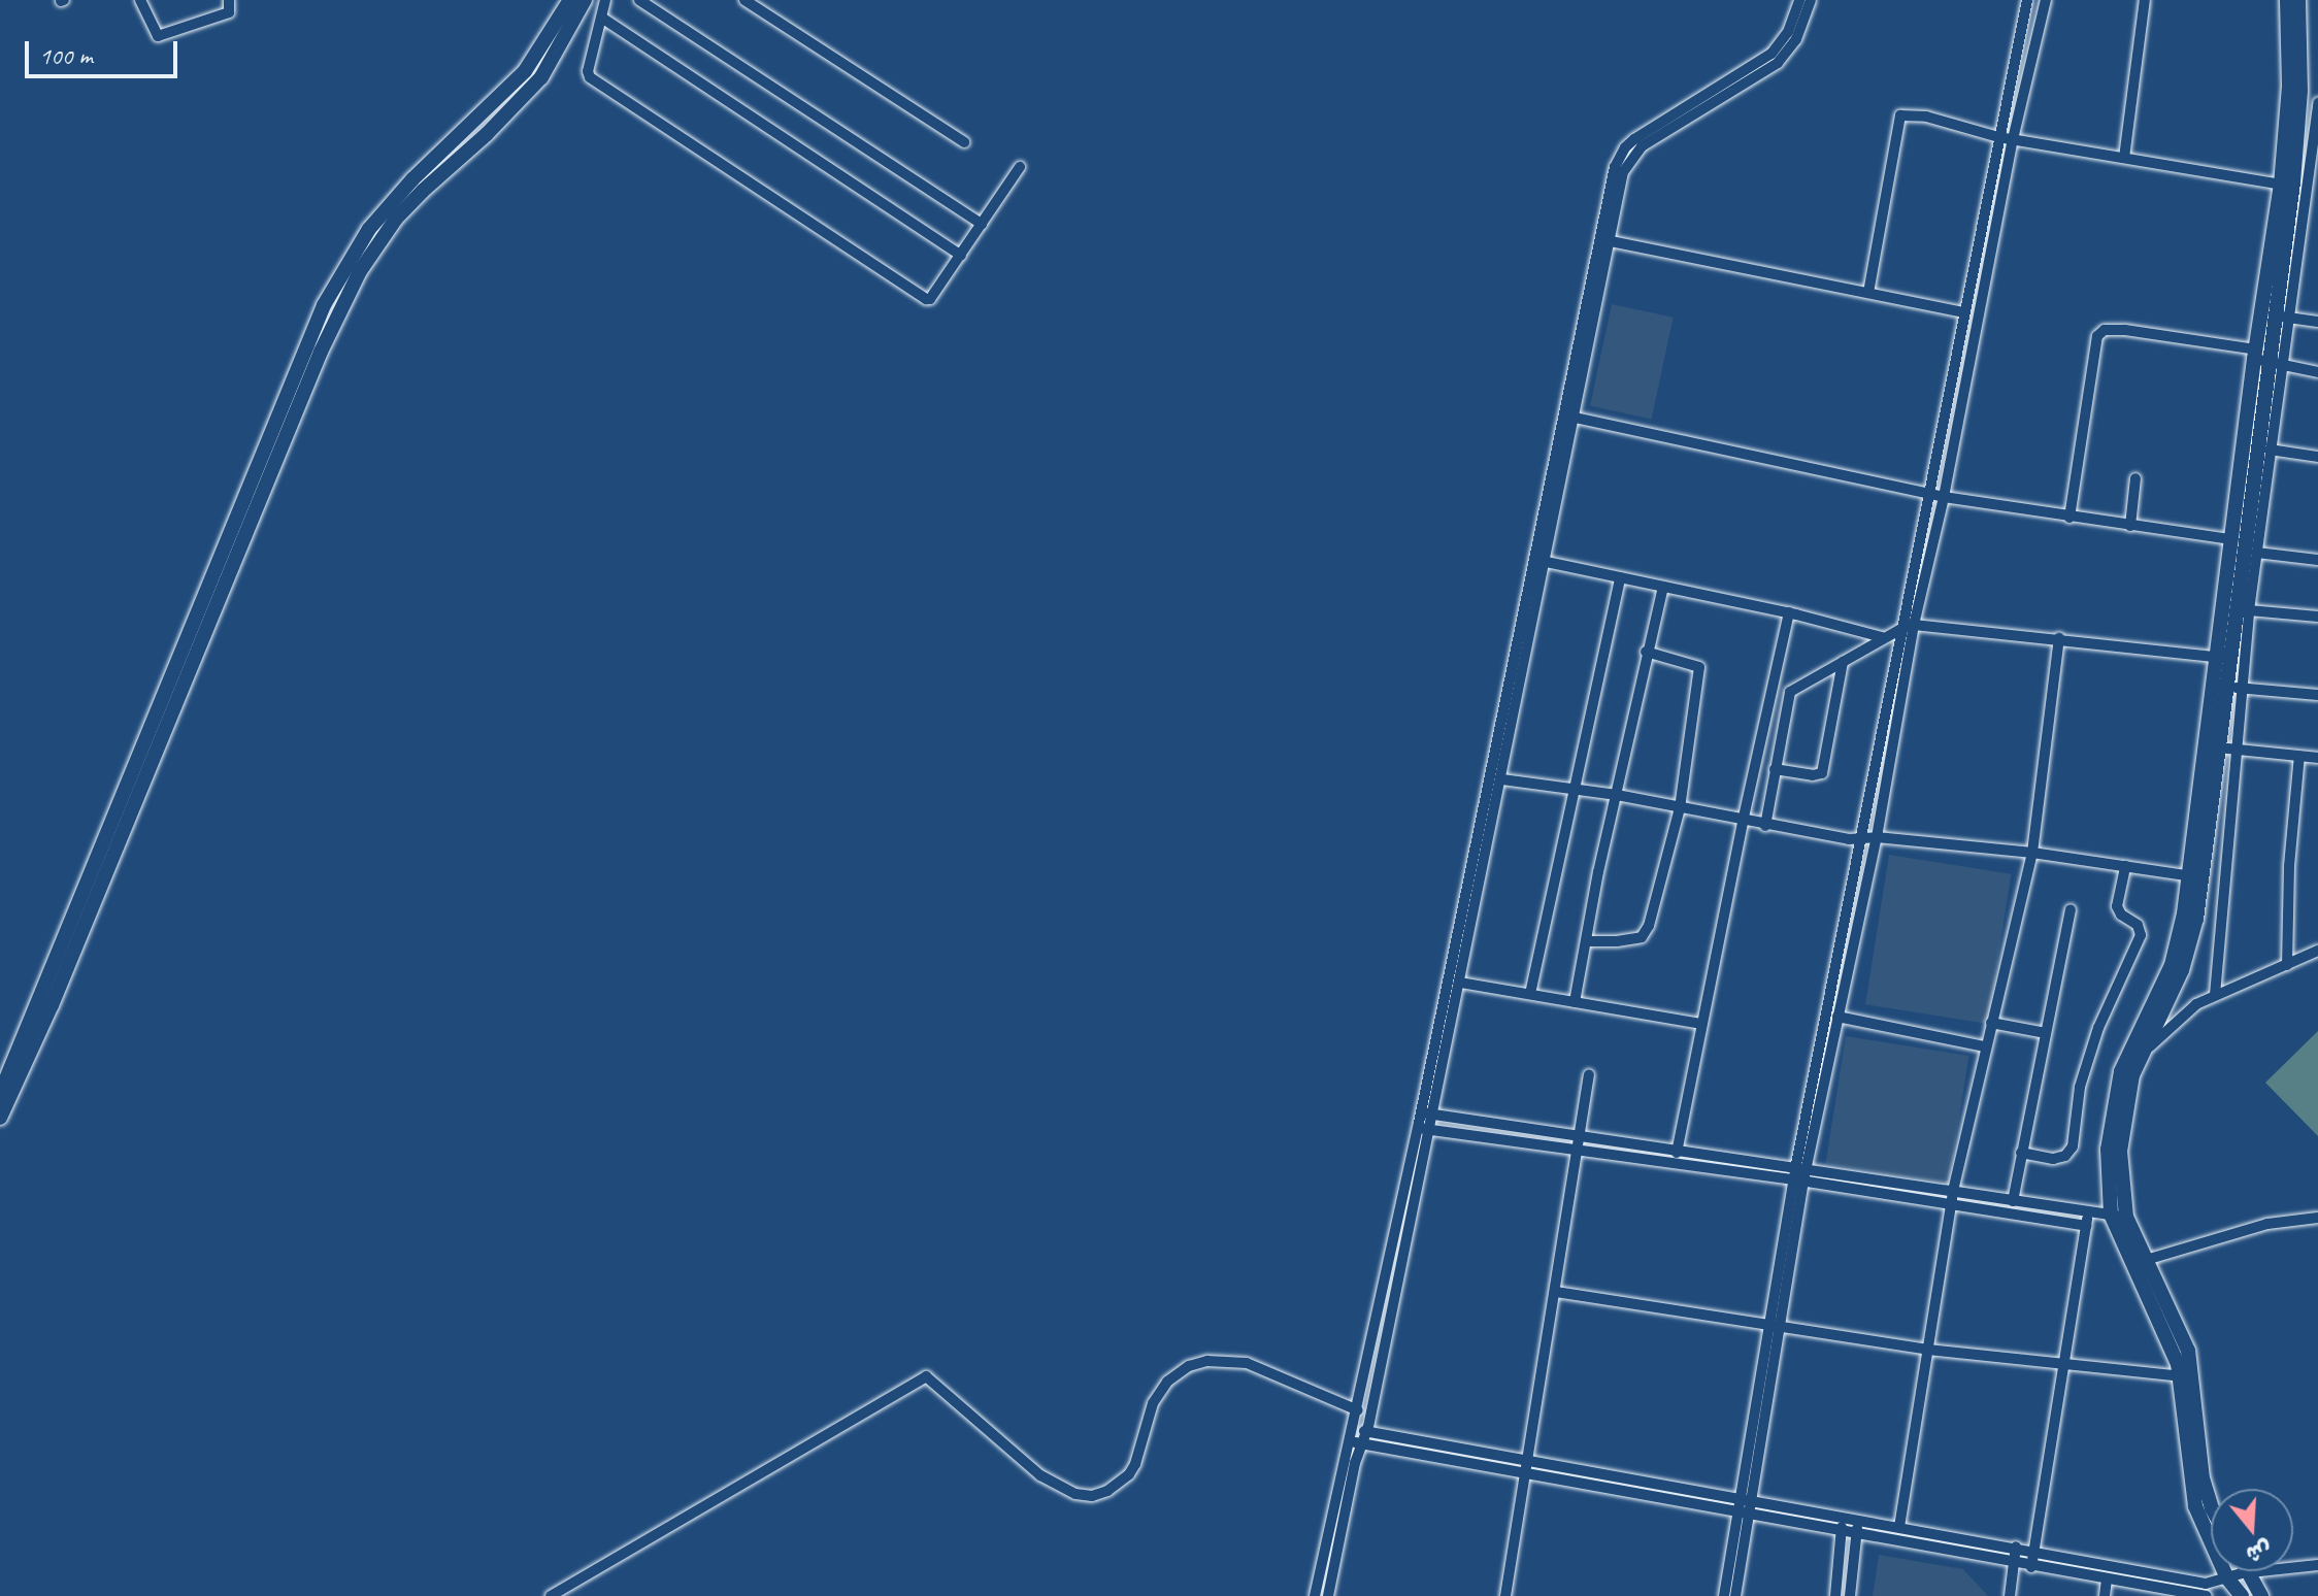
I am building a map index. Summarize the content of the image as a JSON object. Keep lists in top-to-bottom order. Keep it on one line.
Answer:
{"scale_bar":"100 m","north":"bottom"}
